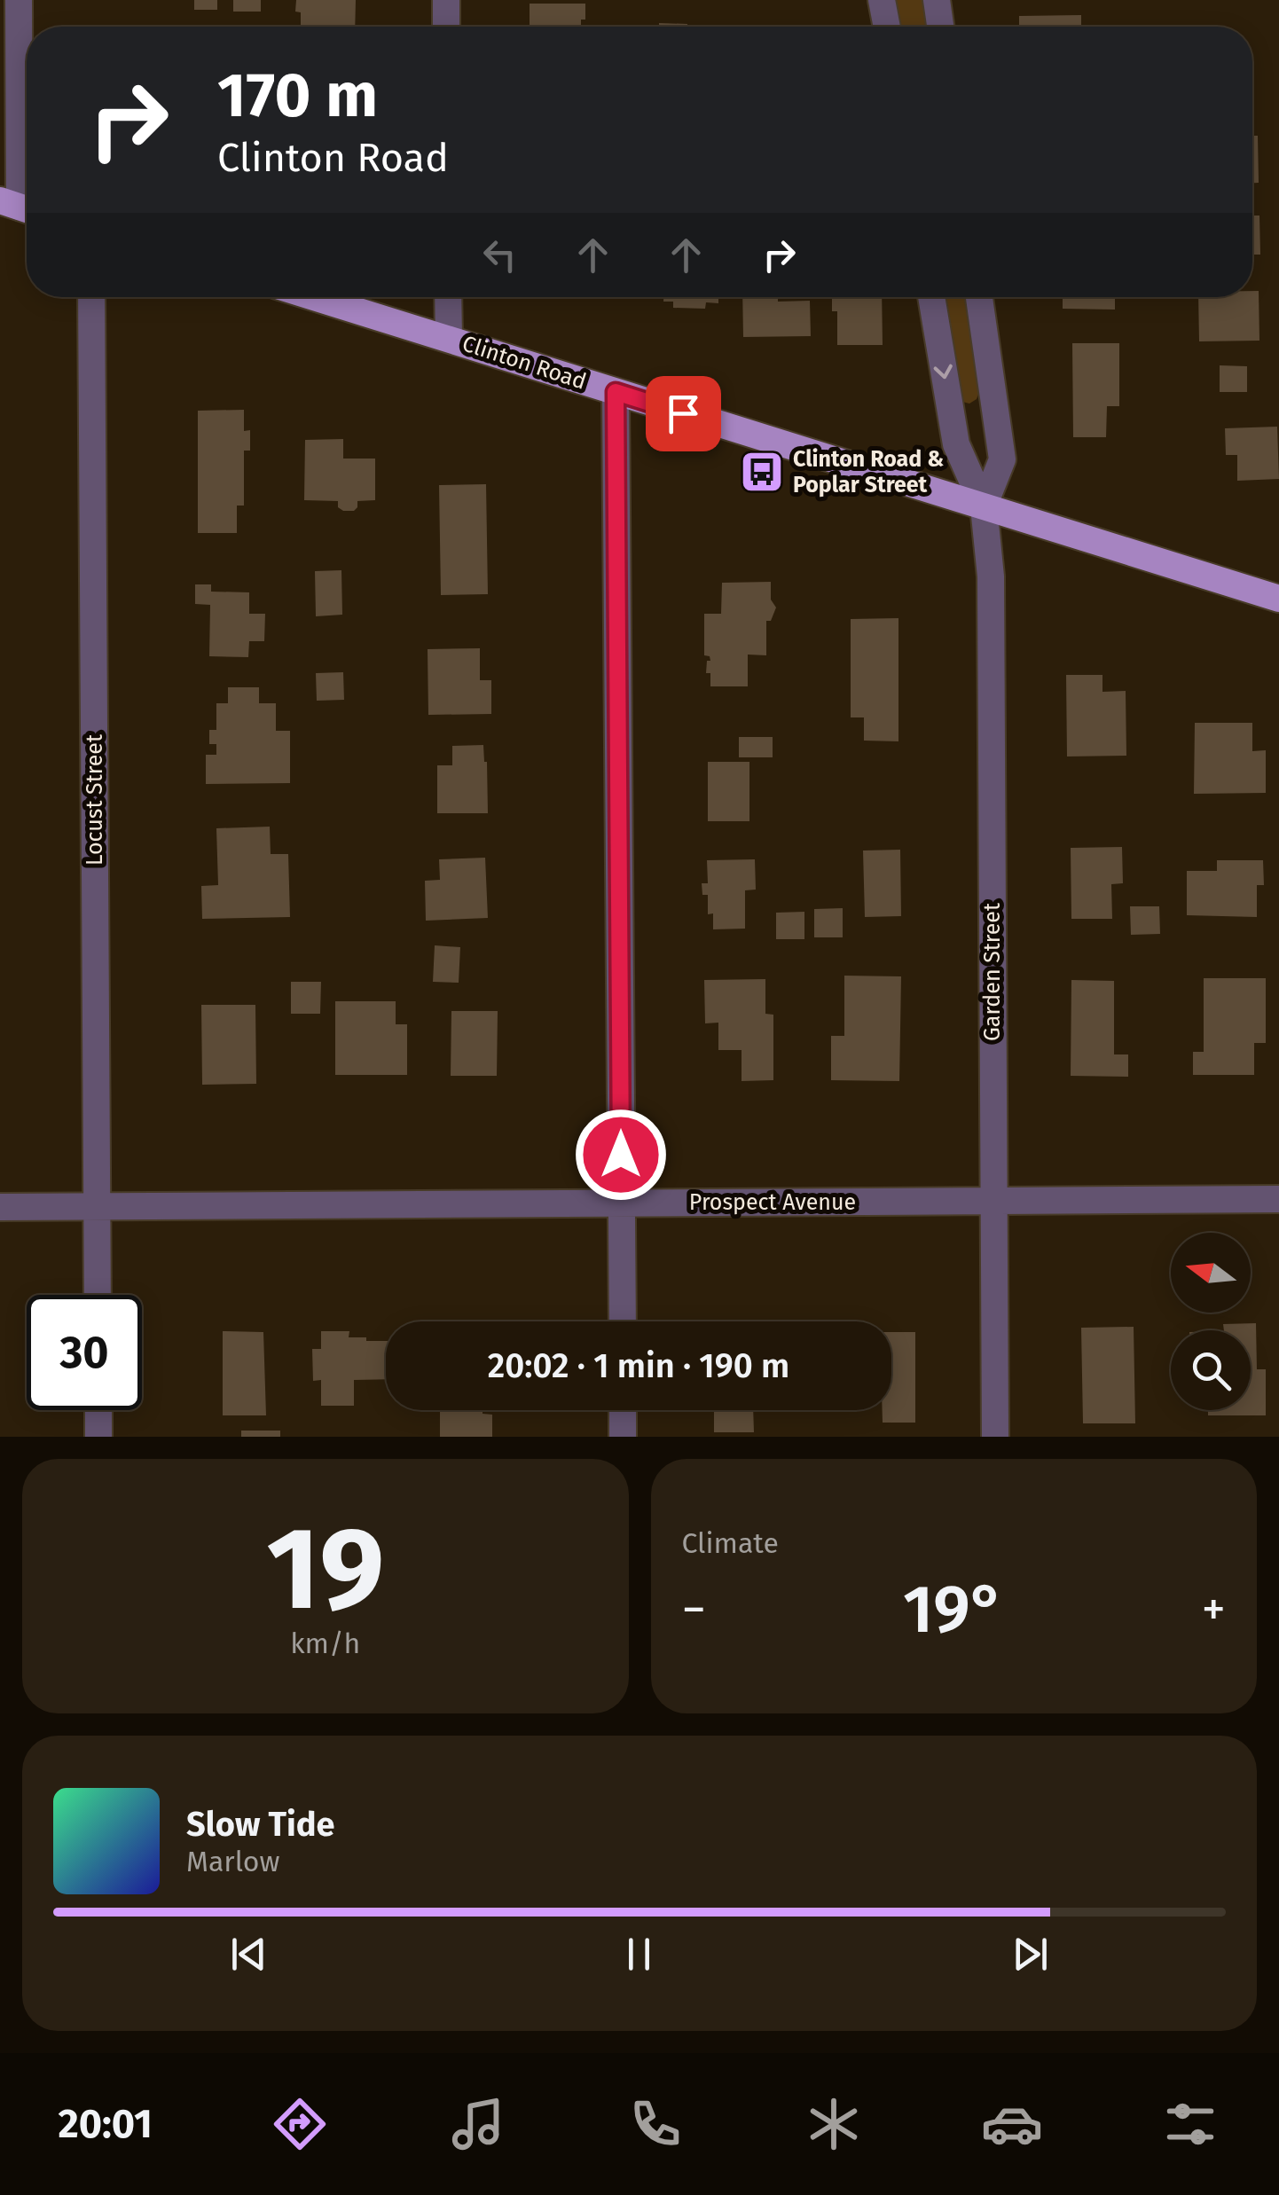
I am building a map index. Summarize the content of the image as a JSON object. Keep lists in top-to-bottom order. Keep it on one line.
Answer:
{"streets":{"main road":["Clinton Road"],"street":["Locust Street","Garden Street","Prospect Avenue"]},"crossings":[["Clinton Road","Garden Street"],["Locust Street","Prospect Avenue"],["Garden Street","Prospect Avenue"]],"places":{"bus stop":["Clinton Road & Poplar Street"]},"north":"left","page":{"turn":["170 m","Clinton Road"],"limit":"30","trip":"20:02 · 1 min · 190 m","tile":[["19","km/h"],"Climate"],"heat":["−","19°","+"],"song":["Slow Tide","Marlow"],"tabs":"20:01"}}
